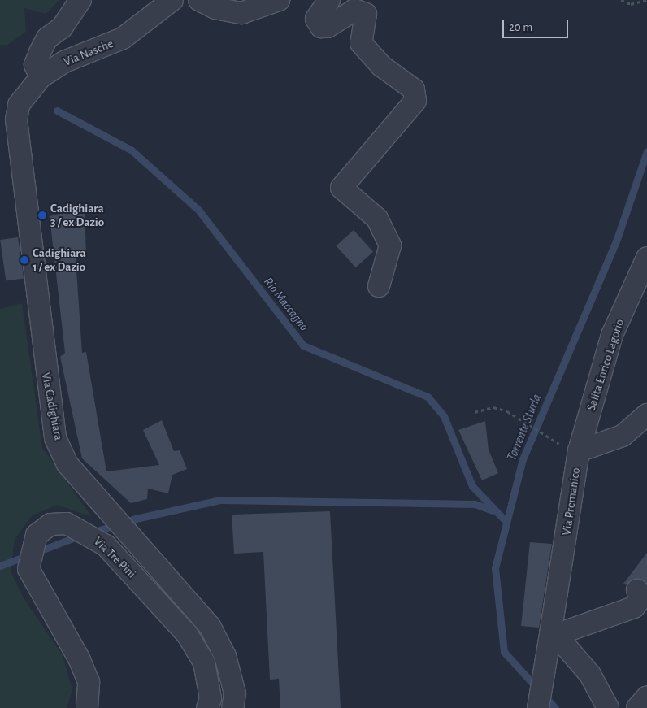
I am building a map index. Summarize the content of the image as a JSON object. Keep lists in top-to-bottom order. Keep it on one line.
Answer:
{"streets":{"street":["Via Nasche","Salita Enrico Lagorio","Via Cadighiara","Via Premanico","Via Tre Pini"]},"crossings":[["Via Nasche","Via Cadighiara"],["Salita Enrico Lagorio","Via Premanico"]],"water":["Rio Maccagno","Torrente Sturla"],"places":["Cadighiara 3 / ex Dazio","Cadighiara 1 / ex Dazio"],"scale_bar":"20 m"}
